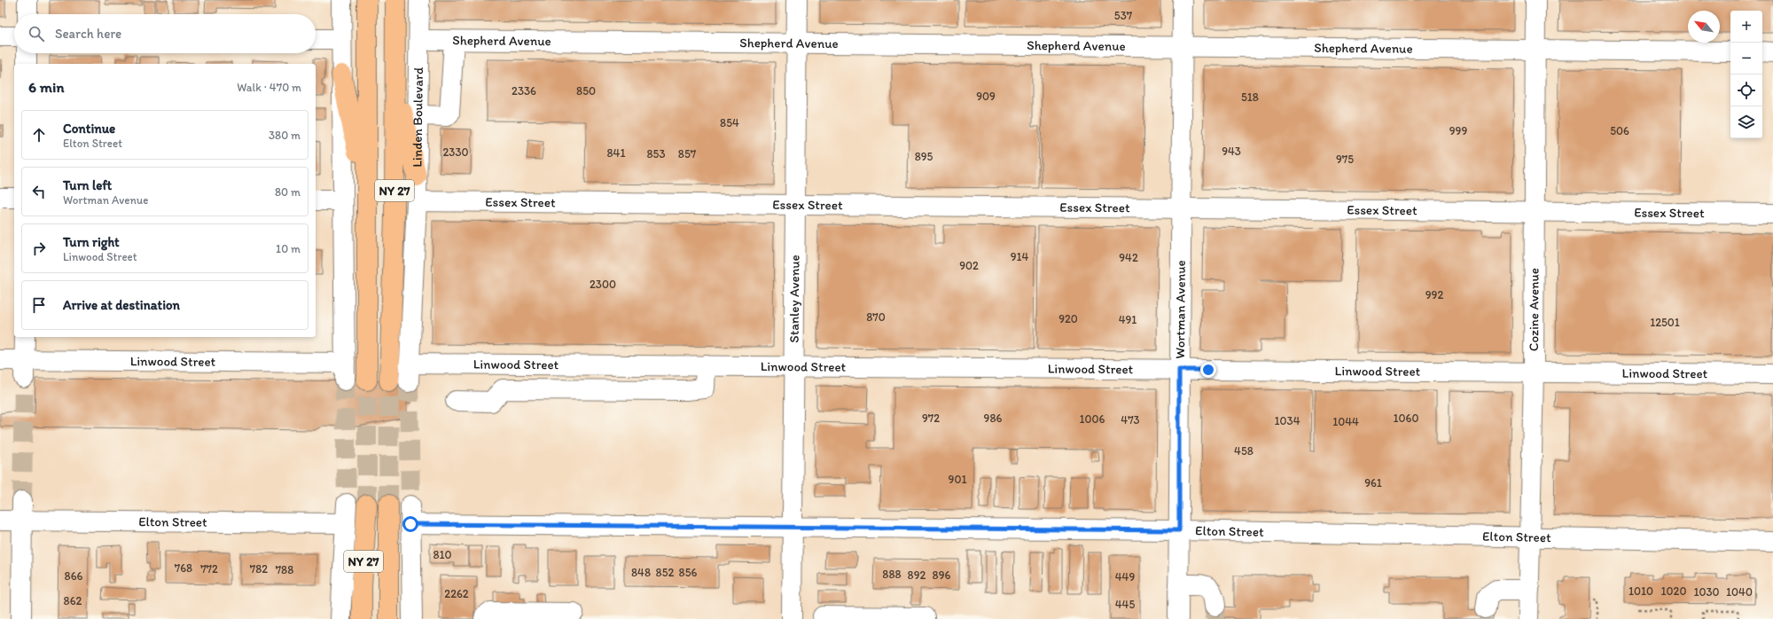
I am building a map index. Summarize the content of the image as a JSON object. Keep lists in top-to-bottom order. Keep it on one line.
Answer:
{"streets":{"highway":["Linden Boulevard","NY 27"],"street":["Shepherd Avenue","Essex Street","Stanley Avenue","Wortman Avenue","Cozine Avenue","Linwood Street","Elton Street"]},"crossings":[["Shepherd Avenue","Linden Boulevard"],["Shepherd Avenue","Stanley Avenue"],["Shepherd Avenue","Wortman Avenue"],["Shepherd Avenue","Cozine Avenue"],["Linden Boulevard","Essex Street"],["Linden Boulevard","Linwood Street"],["Essex Street","Stanley Avenue"],["Essex Street","Wortman Avenue"],["Essex Street","Cozine Avenue"],["Stanley Avenue","Linwood Street"],["Stanley Avenue","Elton Street"],["Wortman Avenue","Linwood Street"],["Wortman Avenue","Elton Street"],["Cozine Avenue","Linwood Street"],["Cozine Avenue","Elton Street"]],"house_numbers":["537","2336","850","909","518","854","999","506","943","2330","841","853","857","895","975","914","942","902","2300","992","870","920","491","12501","972","986","1060","1006","473","1034","1044","458","901","961","810","768","772","782","788","848","852","856","888","892","896","866","449","1010","1020","1030","1040","2262","862","445"],"north":"top left","page":{"map_buttons":["+","−"],"search":"Search here","heading":["6 min","Walk · 470 m"],"list":[["Continue","Elton Street","380 m"],["Turn left","Wortman Avenue","80 m"],["Turn right","Linwood Street","10 m"],"Arrive at destination"]}}
